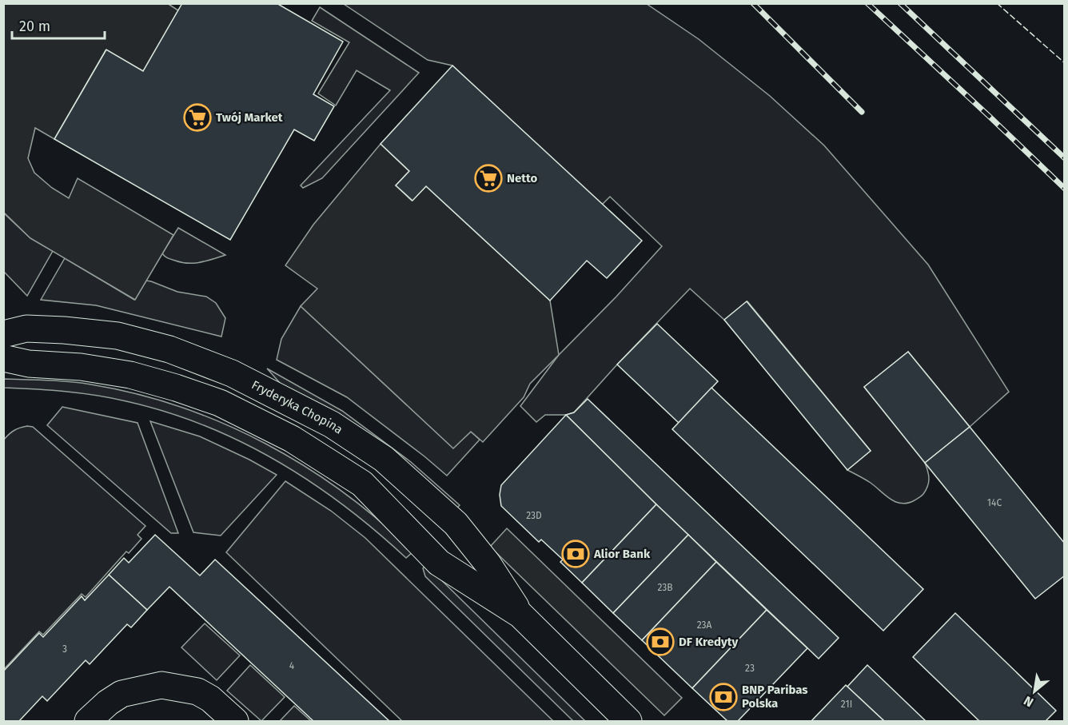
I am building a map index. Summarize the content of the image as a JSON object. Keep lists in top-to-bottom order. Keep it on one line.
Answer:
{"streets":{"street":["Fryderyka Chopina"]},"places":{"supermarket":["Twój Market","Netto"],"bank":["Alior Bank","DF Kredyty","BNP Paribas Polska"]},"house_numbers":["14C","23D","23B","23A","3","4","23","21I"],"scale_bar":"20 m","north":"bottom left"}
